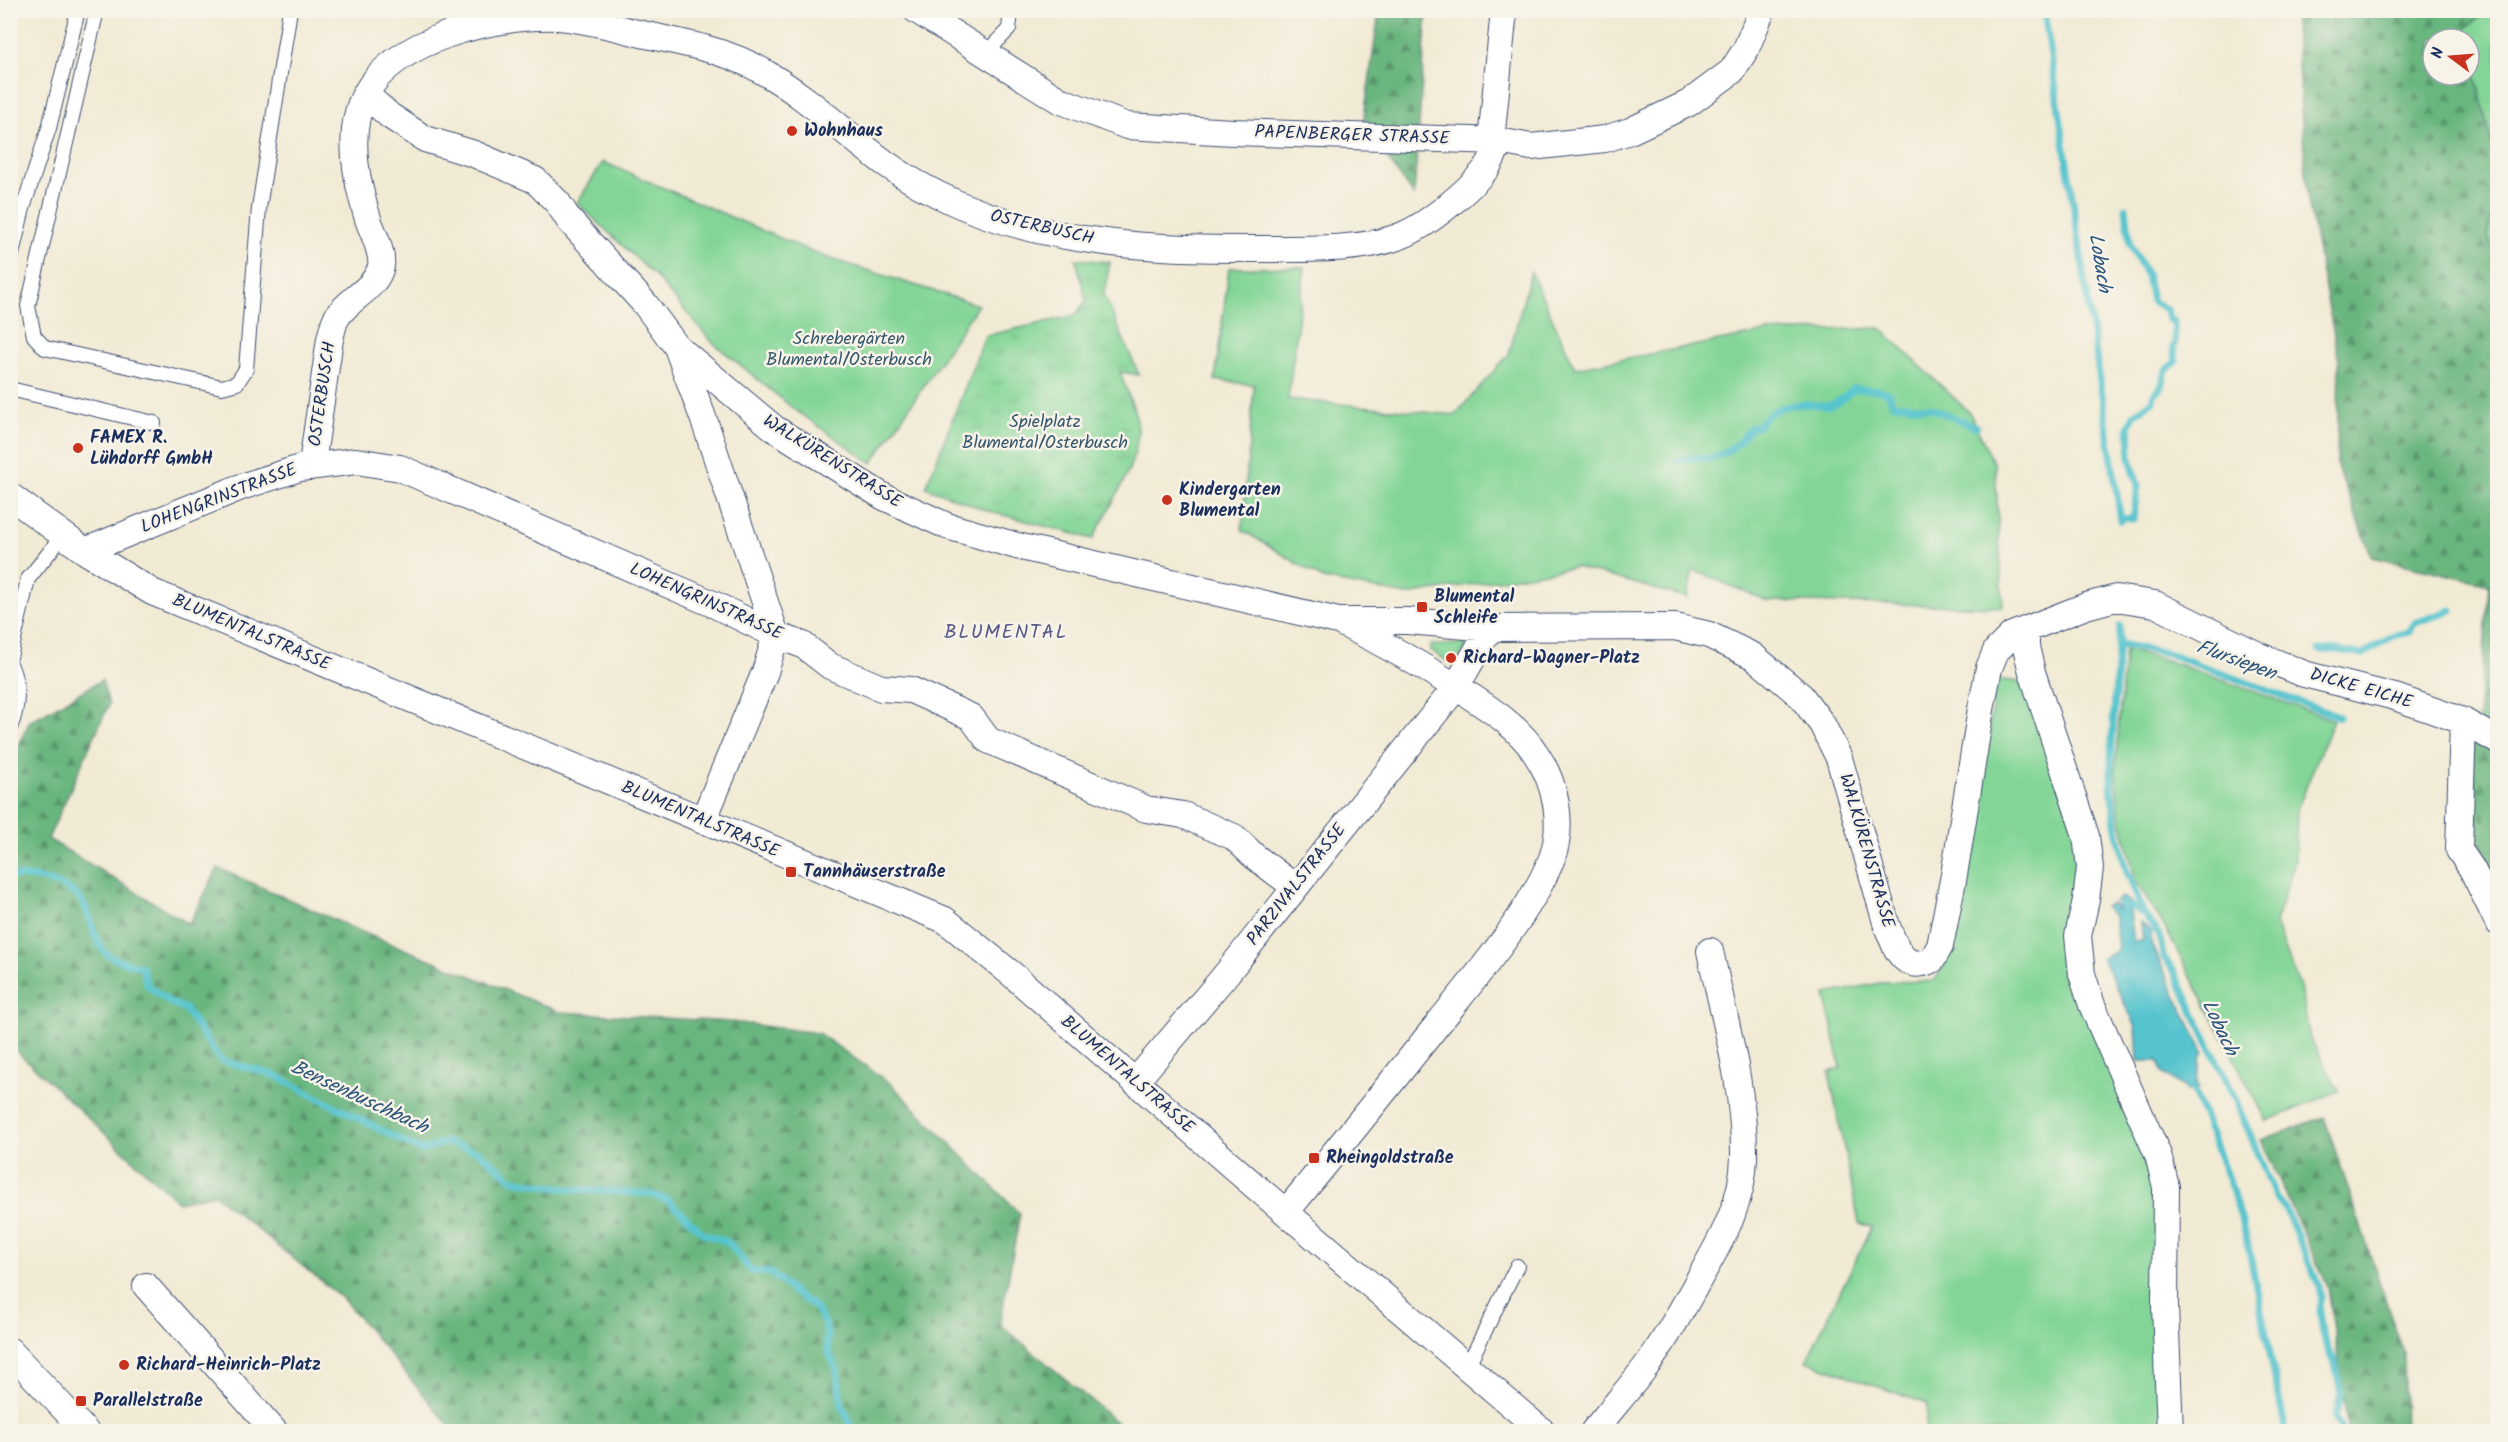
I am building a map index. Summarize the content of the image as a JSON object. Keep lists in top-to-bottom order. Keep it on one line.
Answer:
{"streets":{"street":["PAPENBERGER STRASSE","OSTERBUSCH","WALKÜRENSTRASSE","LOHENGRINSTRASSE","BLUMENTALSTRASSE","DICKE EICHE","PARZIVALSTRASSE"]},"crossings":[["PAPENBERGER STRASSE","OSTERBUSCH"],["OSTERBUSCH","WALKÜRENSTRASSE"],["OSTERBUSCH","LOHENGRINSTRASSE"],["WALKÜRENSTRASSE","DICKE EICHE"],["WALKÜRENSTRASSE","PARZIVALSTRASSE"],["LOHENGRINSTRASSE","BLUMENTALSTRASSE"],["LOHENGRINSTRASSE","PARZIVALSTRASSE"],["BLUMENTALSTRASSE","PARZIVALSTRASSE"]],"districts":["BLUMENTAL"],"water":["Lobach","Flursiepen","Bensenbuschbach"],"parks":["Schrebergärten Blumental/Osterbusch","Spielplatz Blumental/Osterbusch"],"places":{"other":["Wohnhaus","FAMEX R. Lühdorff GmbH","Kindergarten Blumental","Richard-Wagner-Platz","Richard-Heinrich-Platz"],"transit":["Blumental Schleife","Tannhäuserstraße","Rheingoldstraße","Parallelstraße"]},"north":"left"}
